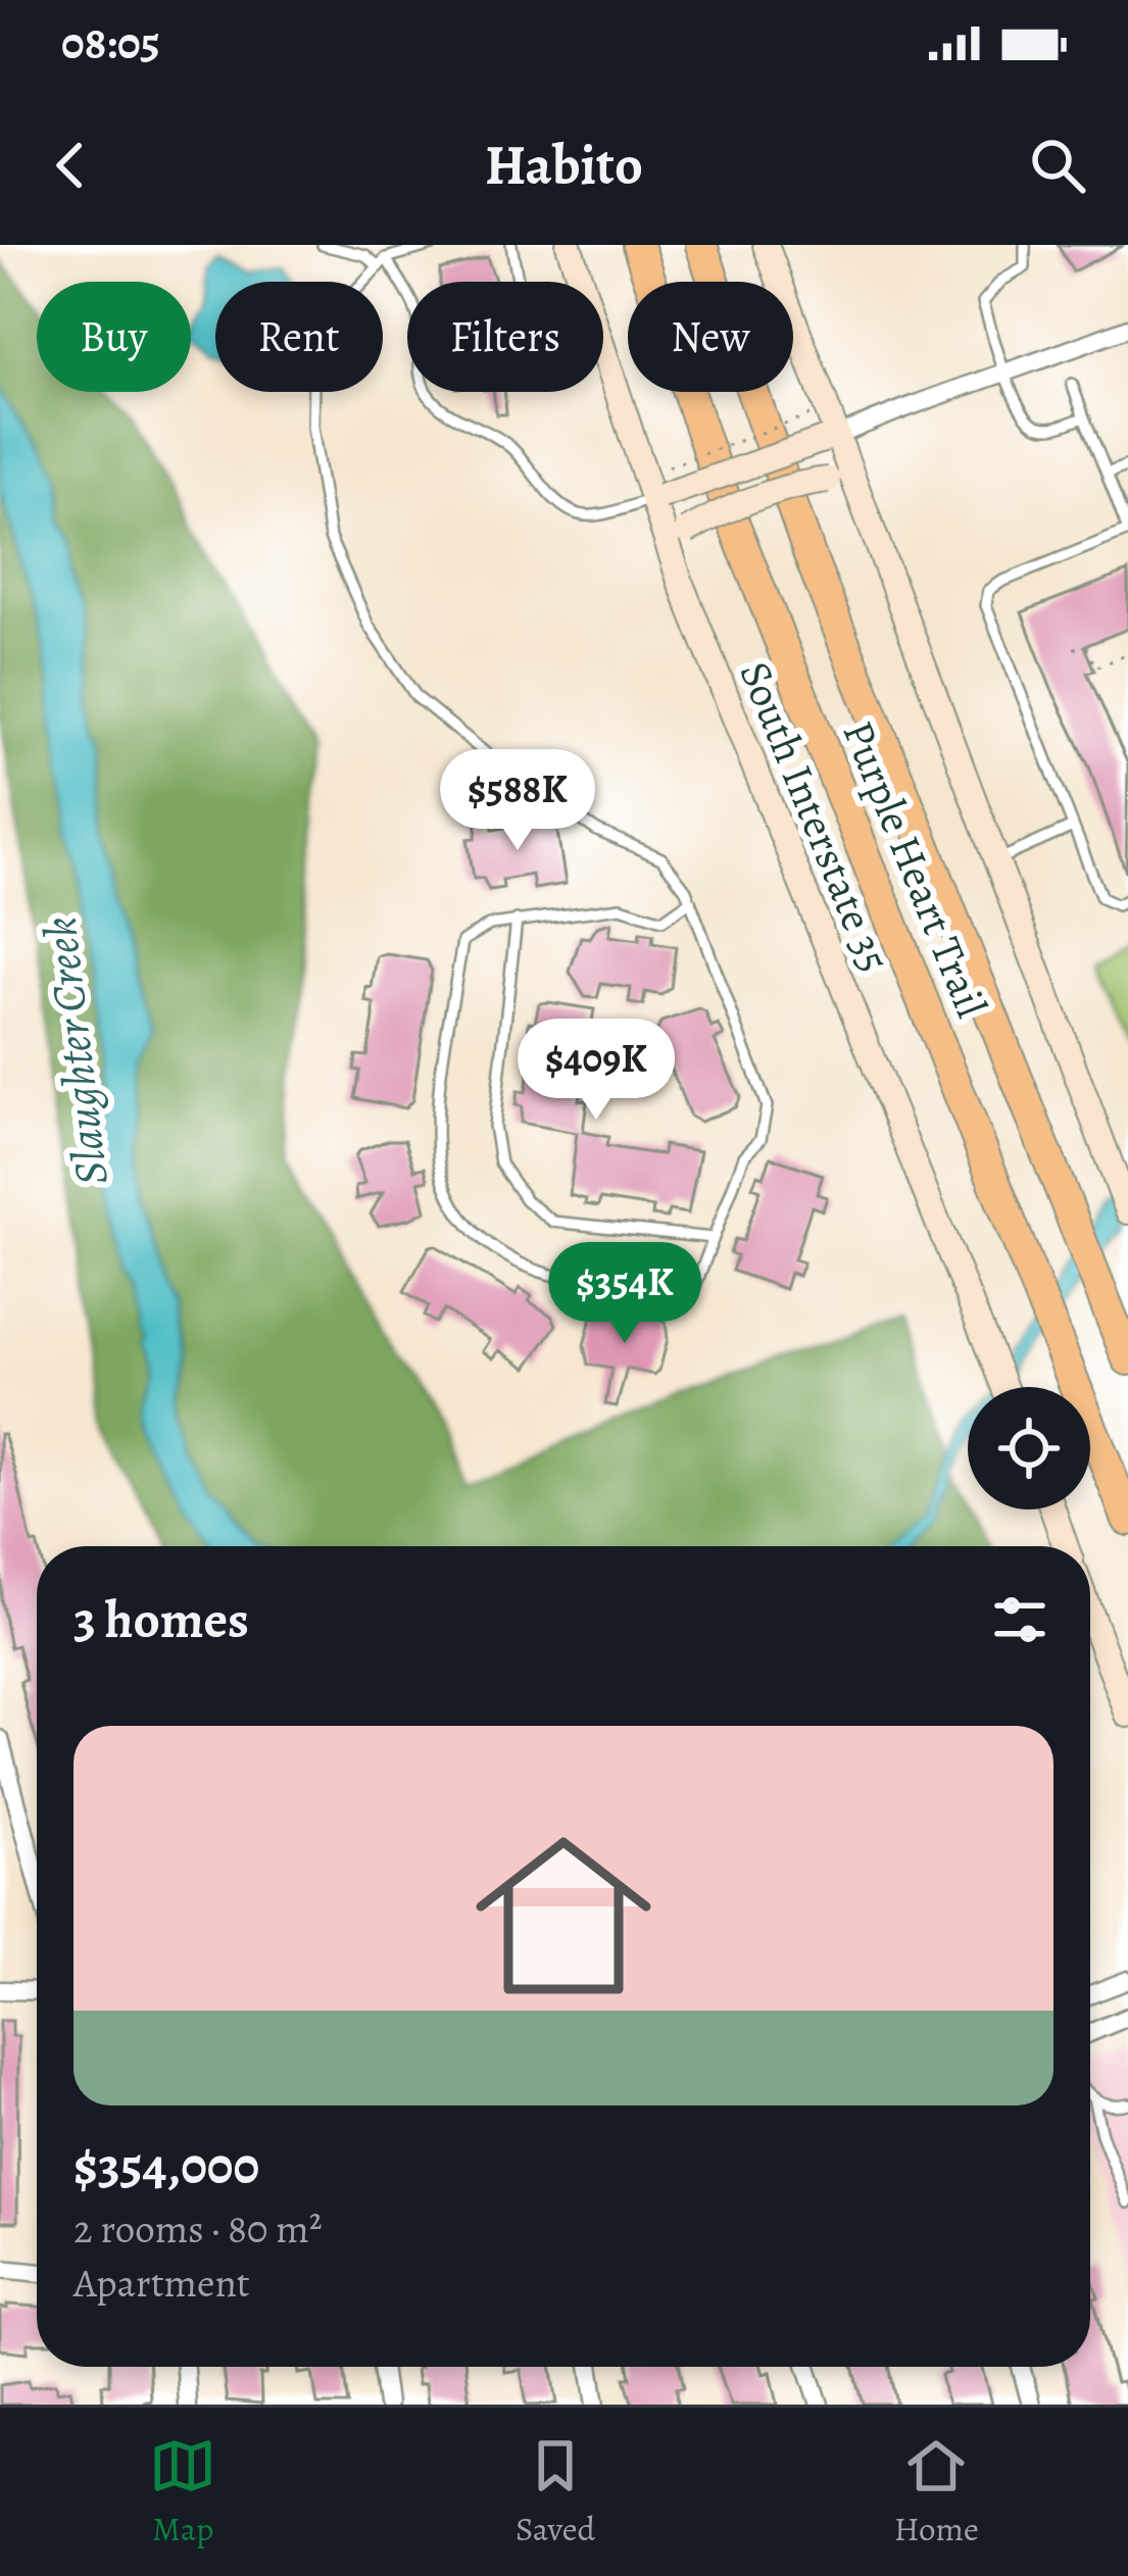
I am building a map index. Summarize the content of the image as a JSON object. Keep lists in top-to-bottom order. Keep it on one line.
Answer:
{"streets":{"highway":["Purple Heart Trail"],"main road":["South Interstate 35"]},"water":["Slaughter Creek"],"page":{"status":"08:05","header":"Habito","chip":["Buy","Rent","Filters","New"],"price":["$588K","$409K","$354K"],"heading":"3 homes","list":[{"name":"$354,000","note":"2 rooms · 80 m² · Apartment"}],"tabs":["Map","Saved","Home"]}}
